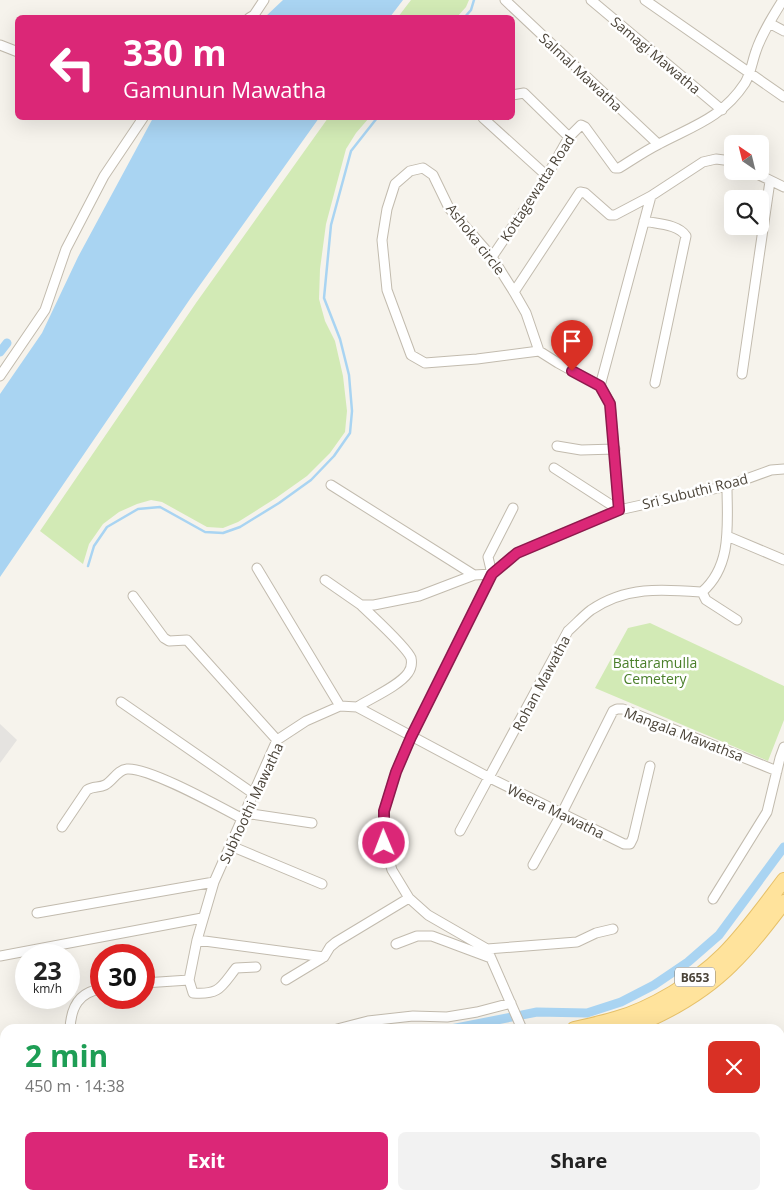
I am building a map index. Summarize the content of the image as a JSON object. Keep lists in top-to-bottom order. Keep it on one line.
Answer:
{"streets":{"main road":["B653"],"street":["Samagi Mawatha","Salmal Mawatha","Kottagewatta Road","Ashoka circle","Sri Subuthi Road","Rohan Mawatha","Mangala Mawathsa","Subhoothi Mawatha","Weera Mawatha"]},"crossings":[["Samagi Mawatha","Kottagewatta Road"],["Salmal Mawatha","Kottagewatta Road"],["Kottagewatta Road","Ashoka circle"],["Sri Subuthi Road","Subhoothi Mawatha"],["Sri Subuthi Road","Weera Mawatha"],["Rohan Mawatha","Weera Mawatha"],["Mangala Mawathsa","Weera Mawatha"],["Subhoothi Mawatha","Weera Mawatha"]],"parks":["Battaramulla Cemetery"],"north":"top left","page":{"turn":["330 m","Gamunun Mawatha"],"speed":"23 km/h","limit":"30","heading":["2 min","450 m · 14:38"],"buttons":["Exit","Share"]}}
